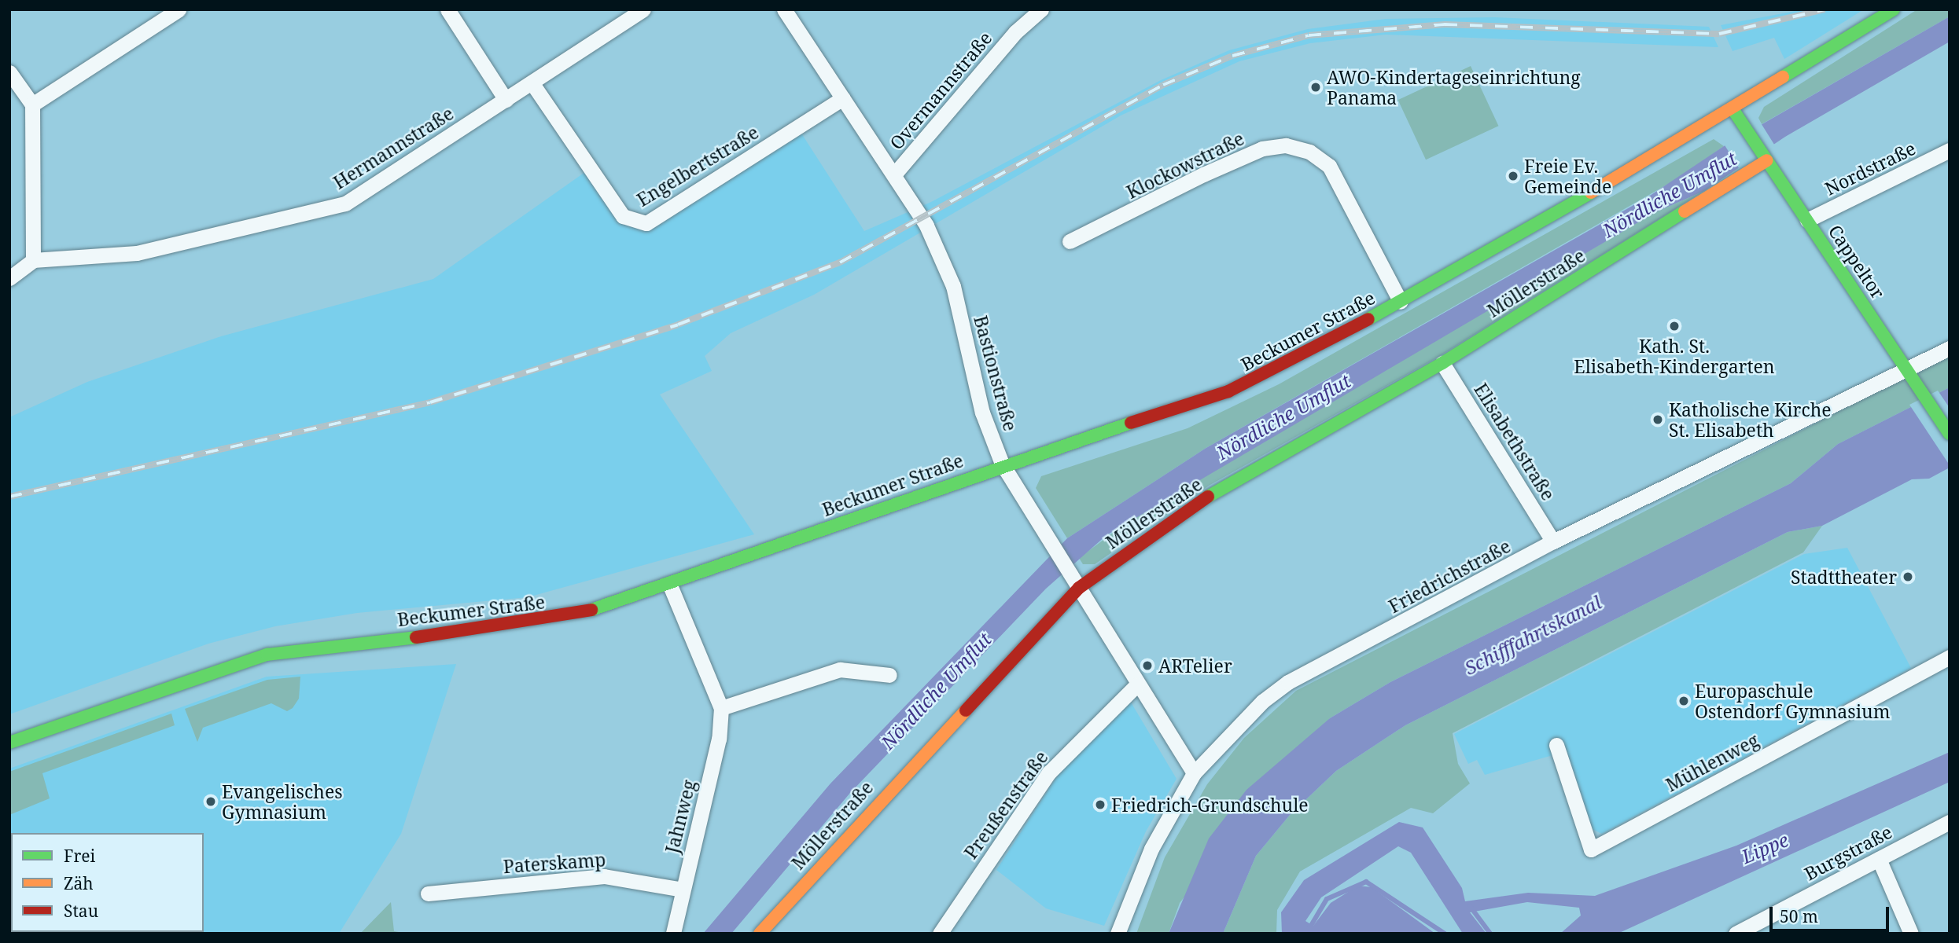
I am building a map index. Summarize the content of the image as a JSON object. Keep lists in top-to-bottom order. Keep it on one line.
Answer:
{"streets":{"main road":["Cappeltor","Möllerstraße","Beckumer Straße"],"street":["Overmannstraße","Hermannstraße","Klockowstraße","Engelbertstraße","Nordstraße","Bastionstraße","Elisabethstraße","Friedrichstraße","Mühlenweg","Preußenstraße","Jahnweg","Burgstraße","Paterskamp"]},"crossings":[["Overmannstraße","Bastionstraße"],["Hermannstraße","Engelbertstraße"],["Klockowstraße","Beckumer Straße"],["Engelbertstraße","Bastionstraße"],["Nordstraße","Cappeltor"],["Cappeltor","Möllerstraße"],["Cappeltor","Beckumer Straße"],["Cappeltor","Friedrichstraße"],["Möllerstraße","Bastionstraße"],["Möllerstraße","Elisabethstraße"],["Beckumer Straße","Bastionstraße"],["Beckumer Straße","Jahnweg"],["Bastionstraße","Friedrichstraße"],["Bastionstraße","Preußenstraße"],["Elisabethstraße","Friedrichstraße"],["Jahnweg","Paterskamp"]],"water":["Nördliche Umflut","Schifffahrtskanal","Lippe"],"places":["AWO-Kindertageseinrichtung Panama","Freie Ev. Gemeinde","Kath. St. Elisabeth-Kindergarten","Katholische Kirche St. Elisabeth","Stadttheater","ARTelier","Europaschule Ostendorf Gymnasium","Evangelisches Gymnasium","Friedrich-Grundschule"],"legend":["Frei","Zäh","Stau"],"scale_bar":"50 m"}
